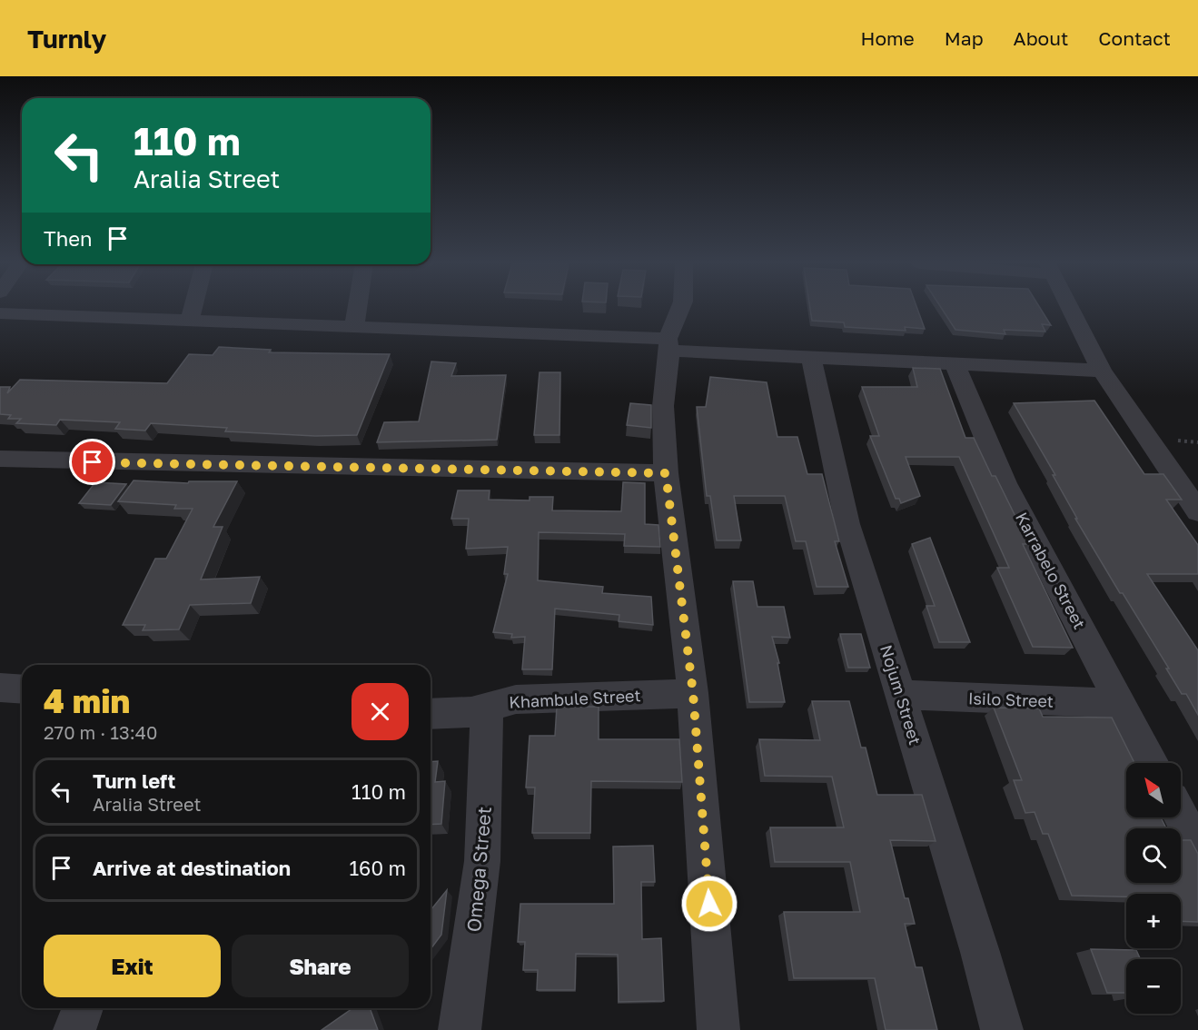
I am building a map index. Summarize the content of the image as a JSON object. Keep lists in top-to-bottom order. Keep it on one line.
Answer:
{"streets":{"street":["Karrabelo Street","Nojum Street","Khambule Street","Isilo Street","Omega Street"]},"crossings":[["Karrabelo Street","Isilo Street"],["Nojum Street","Isilo Street"],["Khambule Street","Omega Street"]],"north":"top left","page":{"header":"Turnly","nav":["Home","Map","About","Contact"],"turn":["110 m","Aralia Street"],"then":"Then","heading":["4 min","270 m · 13:40"],"list":[{"name":"Turn left","note":"Aralia Street","value":"110 m"},{"name":"Arrive at destination","value":"160 m"}],"map_buttons":["+","−"],"buttons":["Exit","Share"]}}
